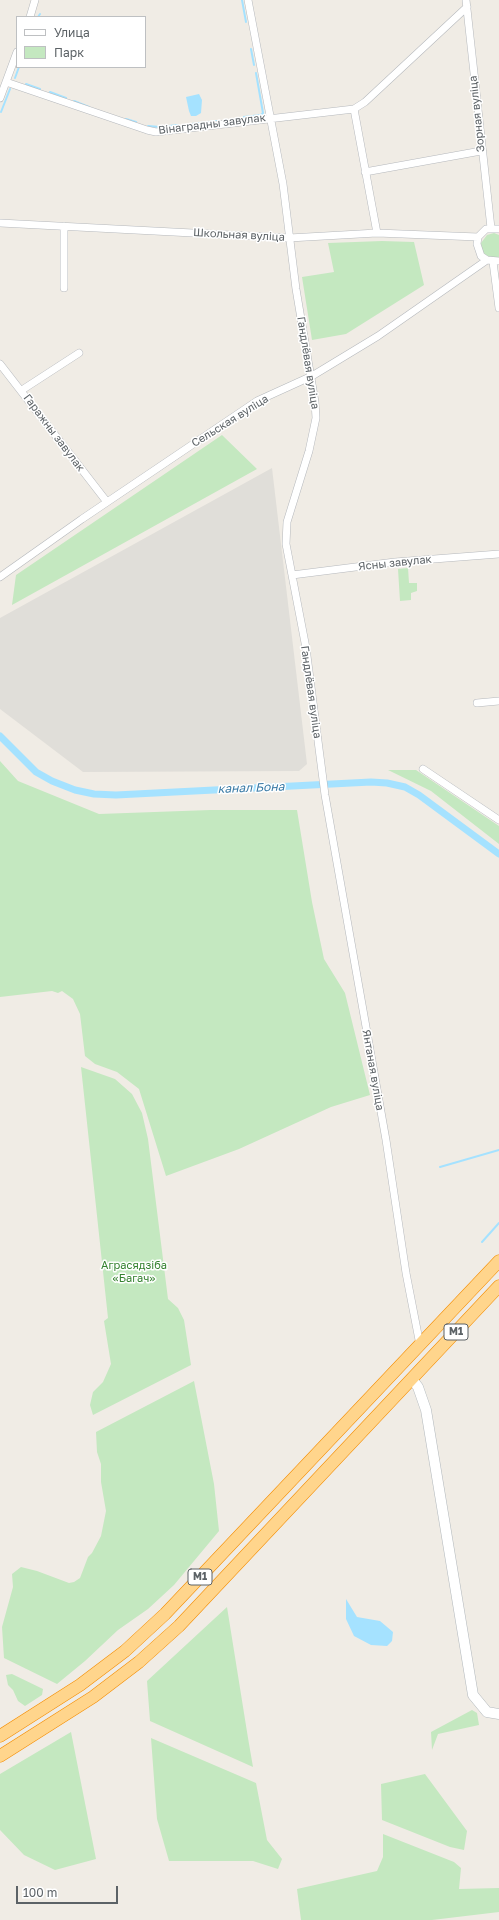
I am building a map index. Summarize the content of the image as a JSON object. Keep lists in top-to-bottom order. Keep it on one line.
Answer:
{"streets":{"highway":["М1"],"street":["Зорная вуліца","Вінаградны завулак","Школьная вуліца","Гандлёвая вуліца","Сельская вуліца","Гаражны завулак","Ясны завулак","Янтаная вуліца"]},"crossings":[["Вінаградны завулак","Гандлёвая вуліца"],["Школьная вуліца","Гандлёвая вуліца"],["Гандлёвая вуліца","Сельская вуліца"],["Гандлёвая вуліца","Ясны завулак"],["Гандлёвая вуліца","Янтаная вуліца"],["Сельская вуліца","Гаражны завулак"],["Янтаная вуліца","М1"]],"water":["канал Бона"],"parks":["Аграсядзіба «Багач»"],"legend":["Улица","Парк"],"scale_bar":"100 m"}
